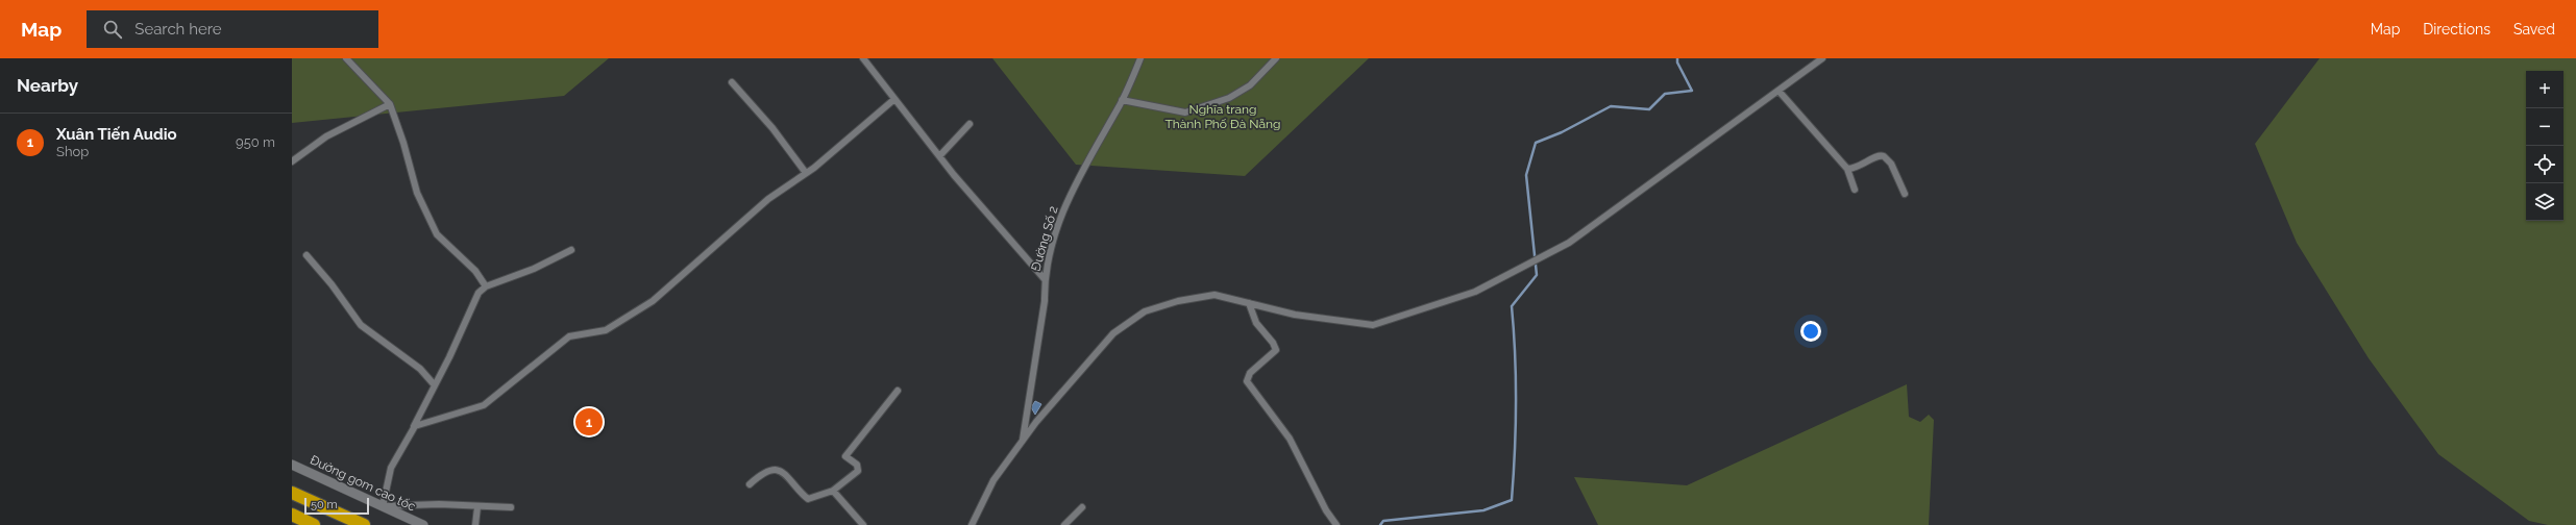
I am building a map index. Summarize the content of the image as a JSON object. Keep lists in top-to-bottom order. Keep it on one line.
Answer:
{"streets":{"main road":["Đường gom cao tốc"],"street":["Đường Số 2"]},"parks":["Nghĩa trang Thành Phố Đà Nẵng"],"scale_bar":"50 m","page":{"header":"Map","search":"Search here","nav":["Map","Directions","Saved"],"heading":"Nearby","map_buttons":["+","−"],"list":[{"mark":"1","name":"Xuân Tiến Audio","note":"Shop","value":"950 m"}],"pins":"1","scale":"50 m"}}
